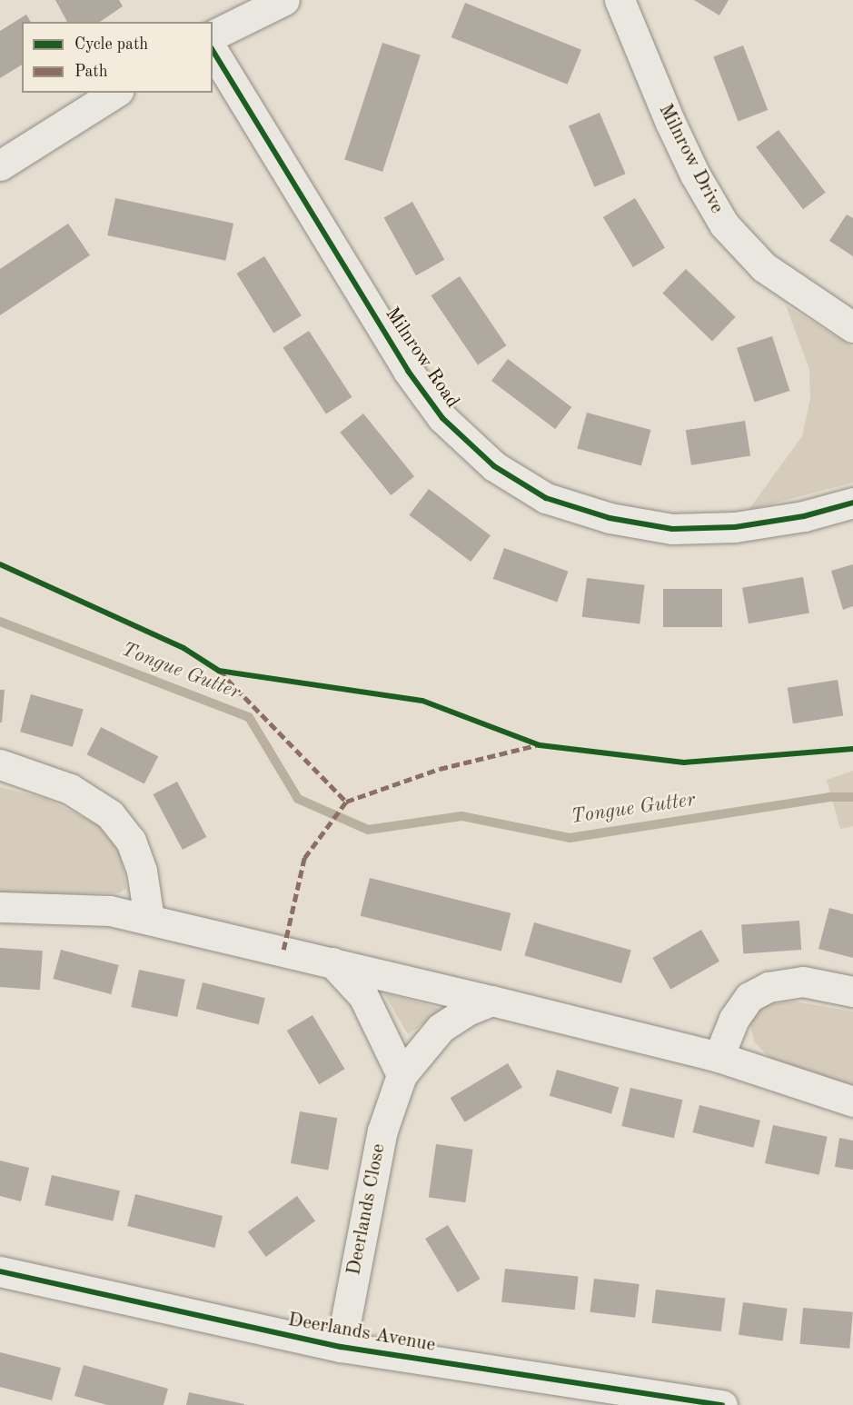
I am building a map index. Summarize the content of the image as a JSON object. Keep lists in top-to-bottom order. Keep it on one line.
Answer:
{"streets":{"street":["Milnrow Drive","Milnrow Road","Deerlands Close","Deerlands Avenue"]},"crossings":[["Deerlands Close","Deerlands Avenue"]],"water":["Tongue Gutter"],"legend":["Cycle path","Path"]}
